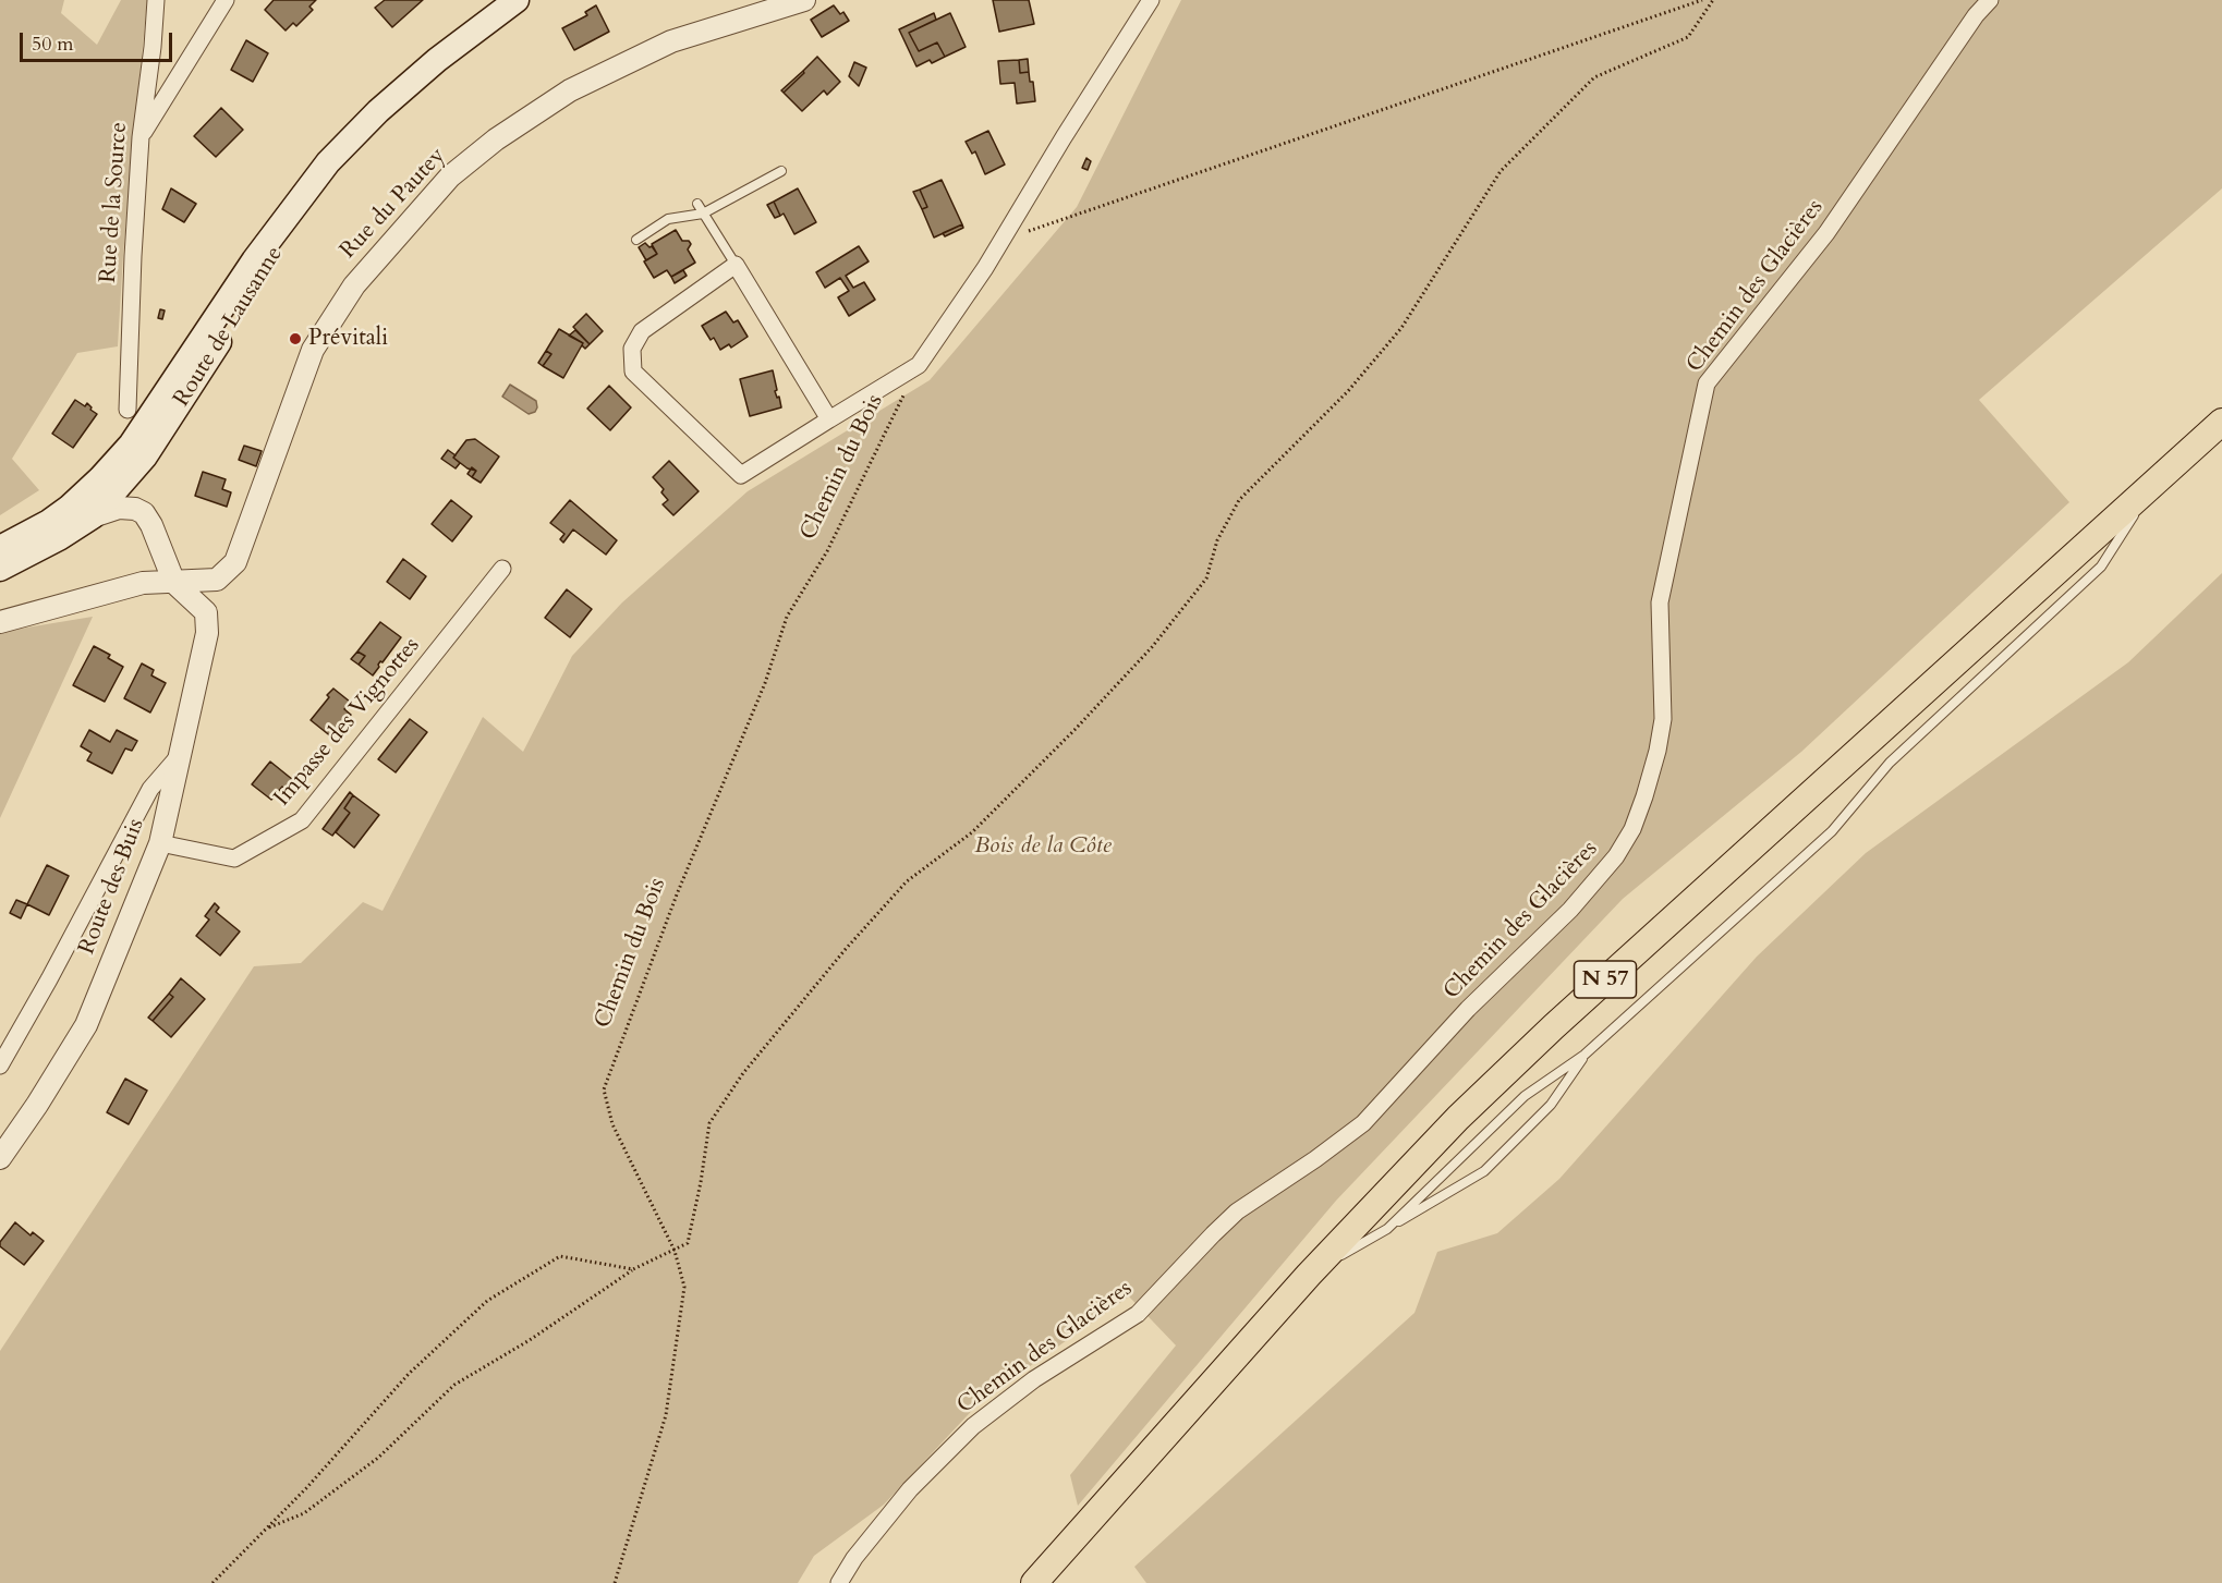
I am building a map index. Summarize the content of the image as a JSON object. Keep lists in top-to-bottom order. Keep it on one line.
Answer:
{"streets":{"main road":["Route de Lausanne","N 57"],"street":["Rue de la Source","Rue du Pautey","Chemin des Glacières","Chemin du Bois","Impasse des Vignottes","Route des Buis"]},"crossings":[["Rue du Pautey","Route des Buis"],["Impasse des Vignottes","Route des Buis"]],"parks":["Bois de la Côte"],"places":["Prévitali"],"scale_bar":"50 m"}
